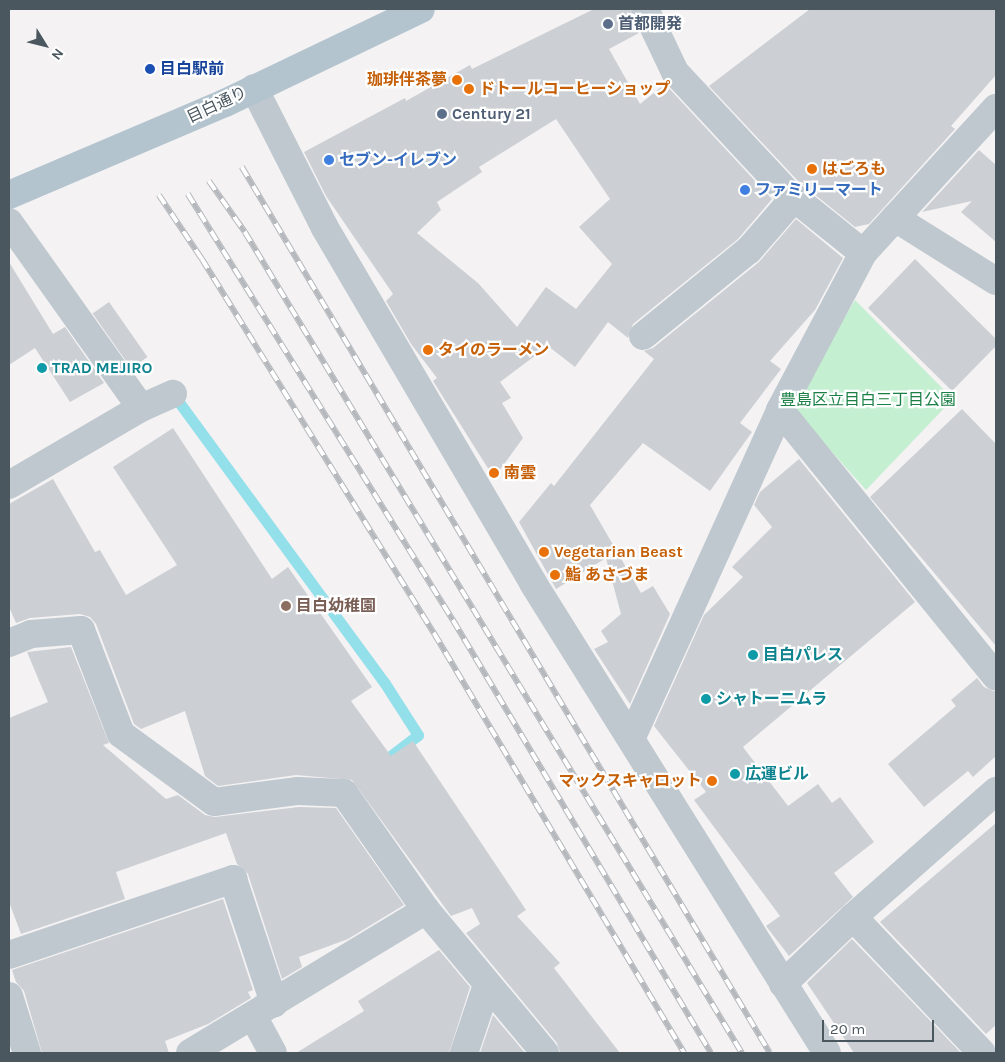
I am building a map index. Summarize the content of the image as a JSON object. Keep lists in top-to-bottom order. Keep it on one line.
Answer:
{"streets":{"main road":["目白通り"]},"parks":["豊島区立目白三丁目公園"],"places":["首都開発","目白駅前","珈琲伴茶夢","ドトールコーヒーショップ","Century 21","セブン-イレブン","はごろも","ファミリーマート","タイのラーメン","TRAD MEJIRO","南雲","Vegetarian Beast","鮨 あさづま","目白幼稚園","目白パレス","シャトーニムラ","広運ビル","マックスキャロット"],"scale_bar":"20 m","north":"bottom right"}
